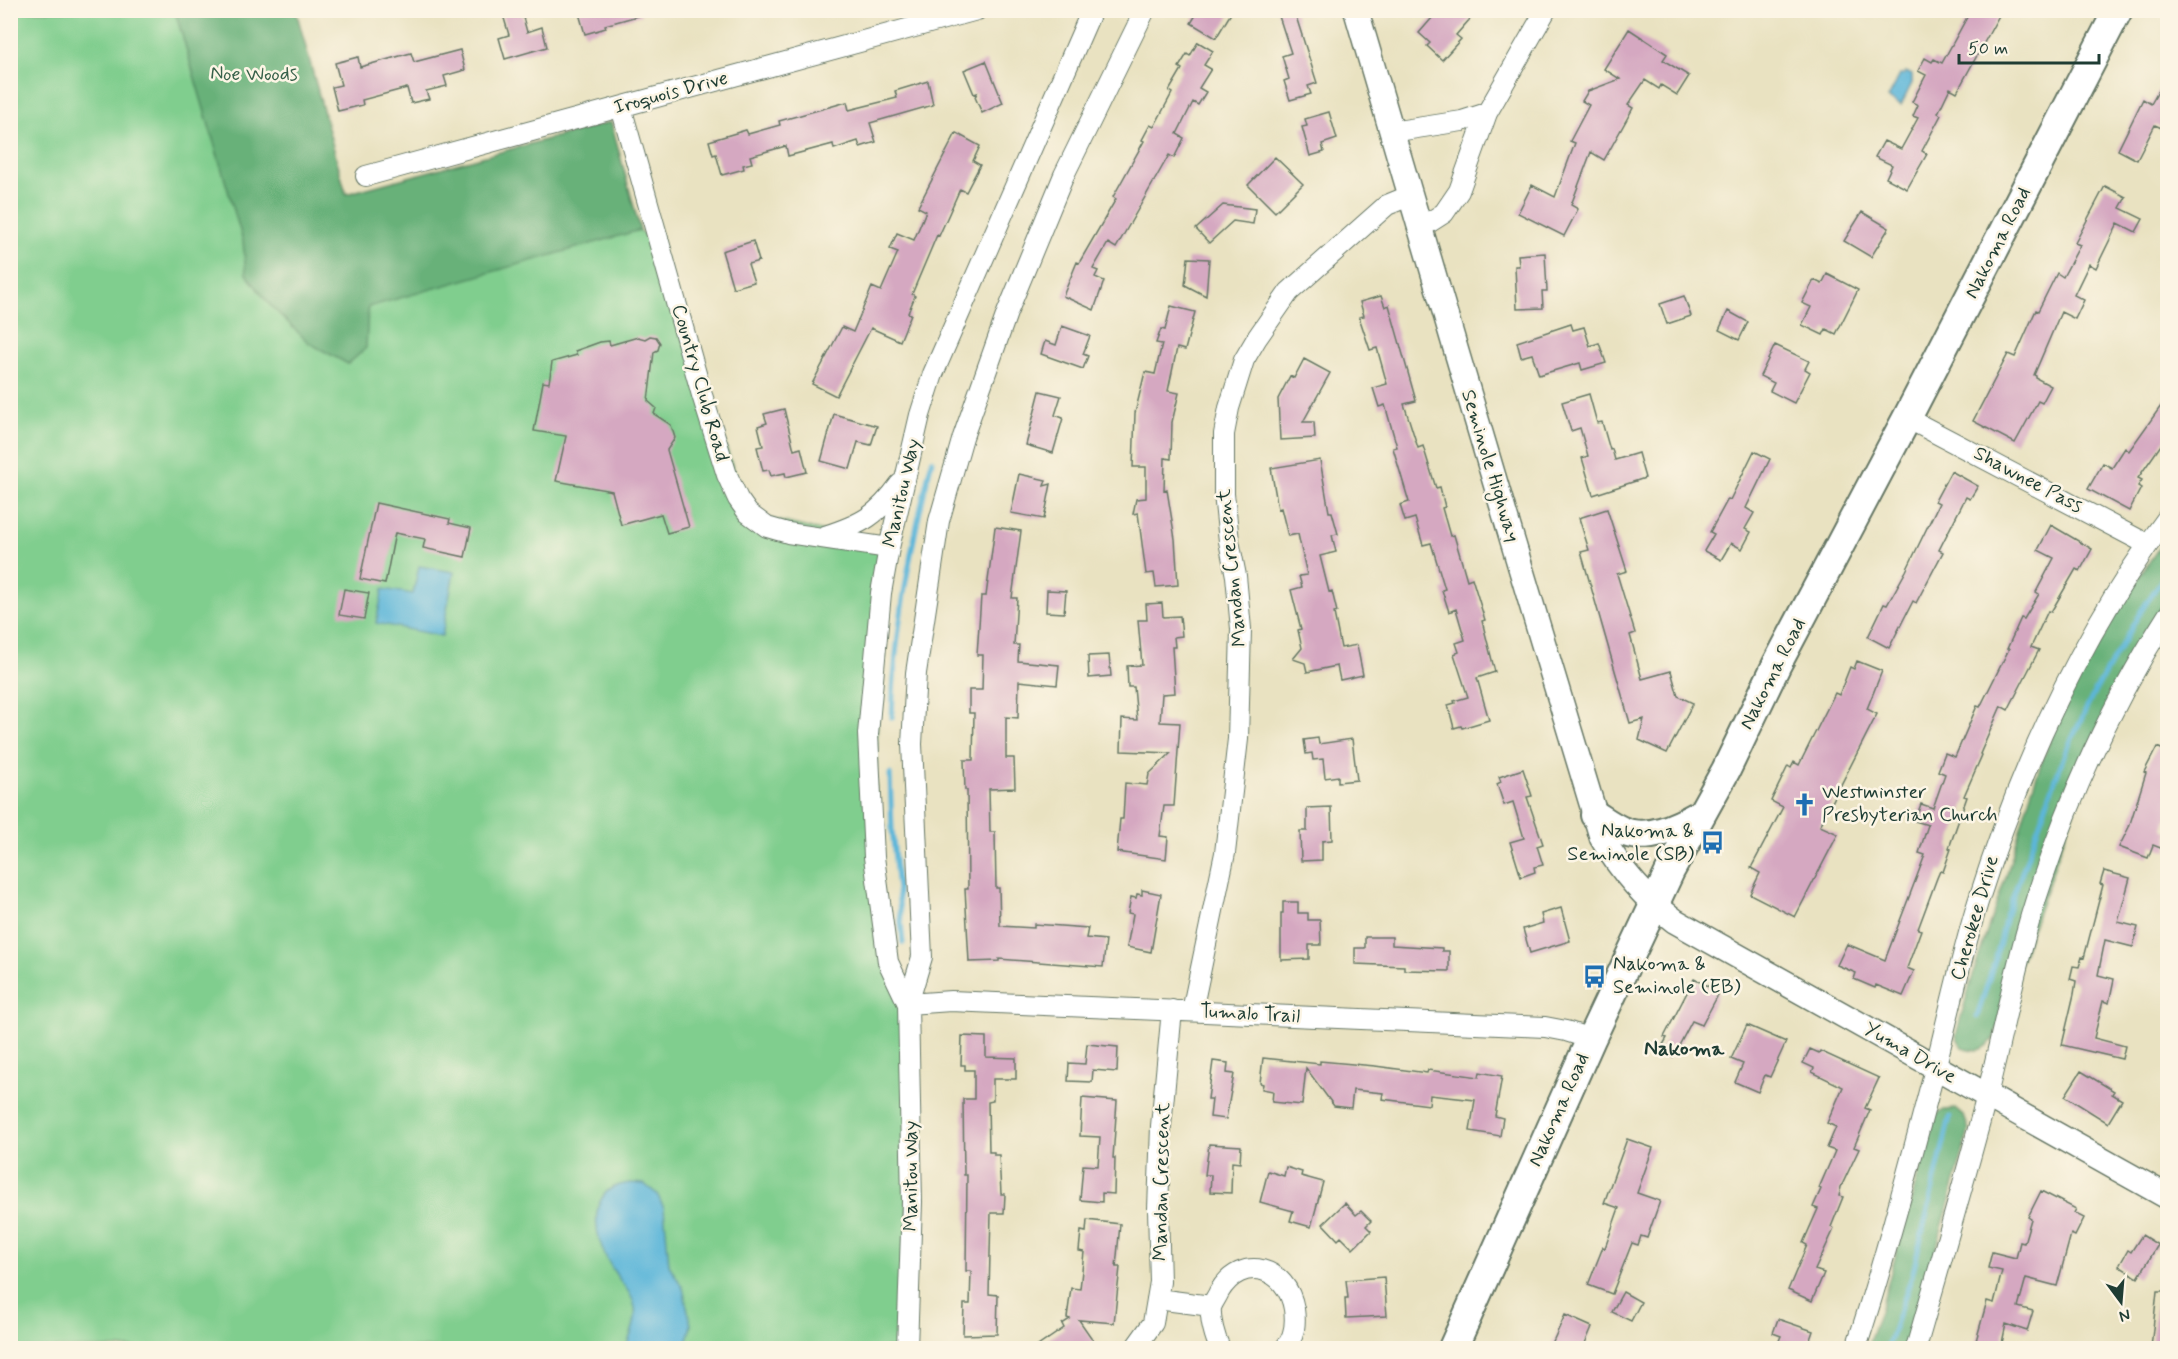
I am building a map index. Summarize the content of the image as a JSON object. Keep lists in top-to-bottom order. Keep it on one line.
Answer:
{"streets":{"main road":["Nakoma Road"],"street":["Iroquois Drive","Country Club Road","Seminole Highway","Shawnee Pass","Manitou Way","Mandan Crescent","Cherokee Drive","Tumalo Trail","Yuma Drive"]},"crossings":[["Iroquois Drive","Country Club Road"],["Nakoma Road","Seminole Highway"],["Nakoma Road","Shawnee Pass"],["Nakoma Road","Tumalo Trail"],["Nakoma Road","Yuma Drive"],["Country Club Road","Manitou Way"],["Seminole Highway","Mandan Crescent"],["Seminole Highway","Yuma Drive"],["Shawnee Pass","Cherokee Drive"],["Manitou Way","Tumalo Trail"],["Mandan Crescent","Tumalo Trail"],["Cherokee Drive","Yuma Drive"]],"districts":["Nakoma"],"parks":["Noe Woods"],"places":{"church":["Westminster Presbyterian Church"],"bus stop":["Nakoma & Seminole (SB)","Nakoma & Seminole (EB)"]},"scale_bar":"50 m","north":"bottom"}
